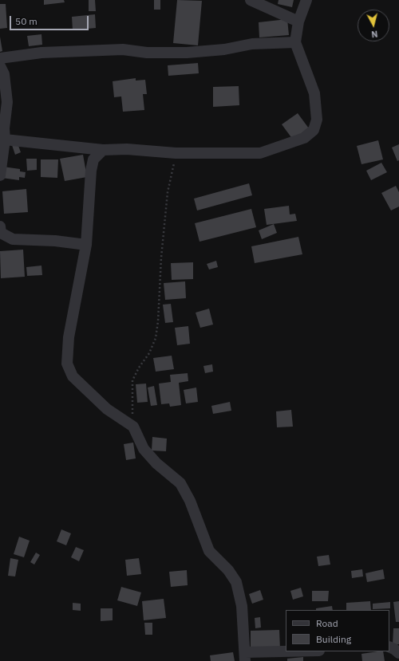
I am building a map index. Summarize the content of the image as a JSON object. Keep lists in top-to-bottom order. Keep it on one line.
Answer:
{"legend":["Road","Building"],"scale_bar":"50 m","north":"bottom"}
